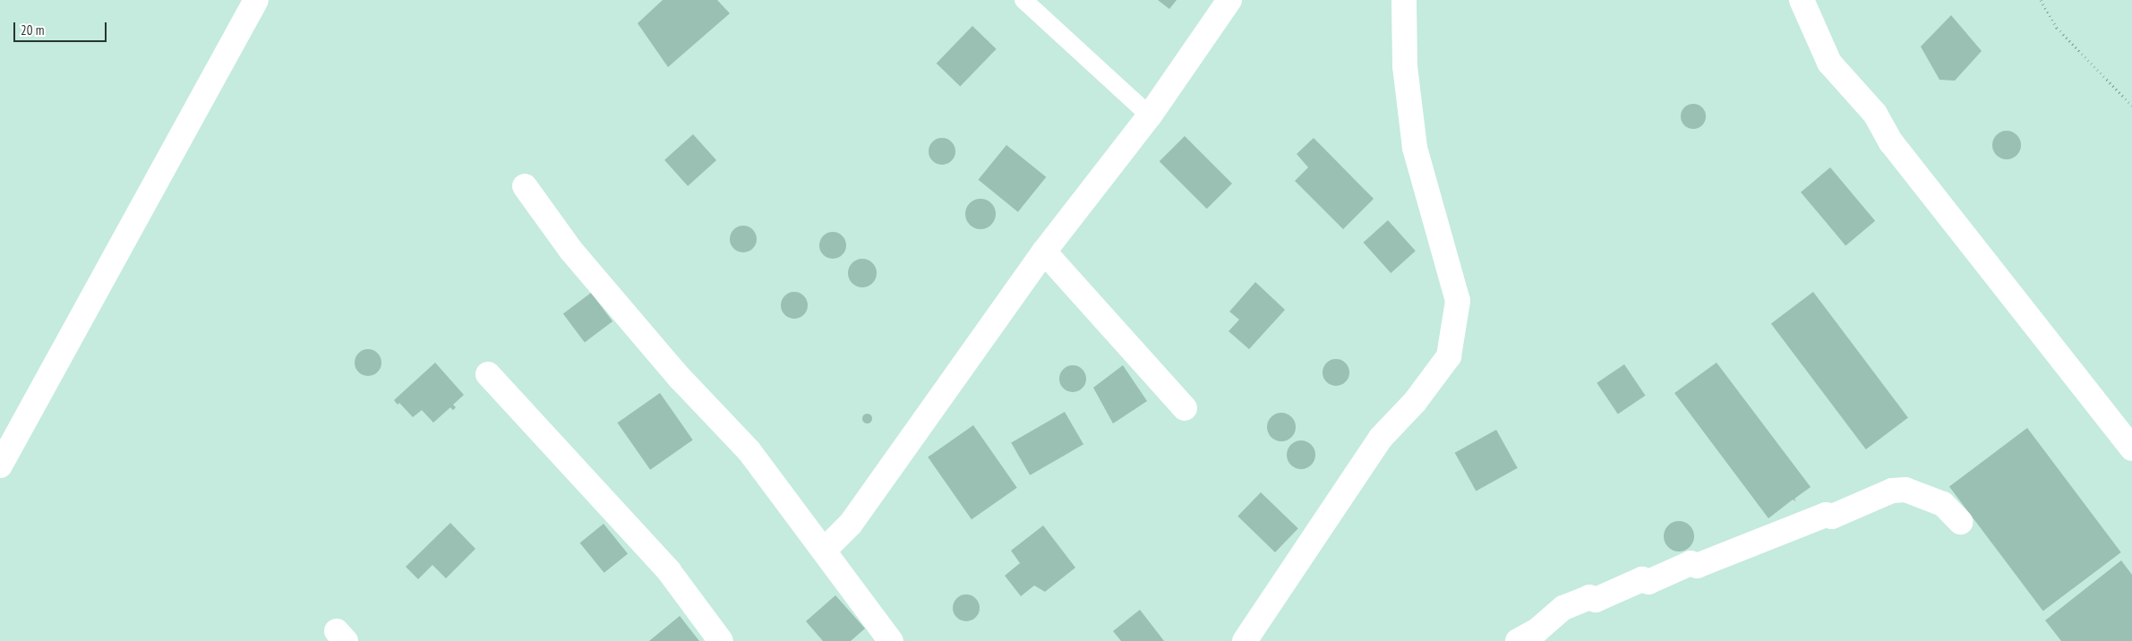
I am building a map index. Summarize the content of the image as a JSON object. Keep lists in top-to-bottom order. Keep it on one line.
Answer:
{"scale_bar":"20 m"}
